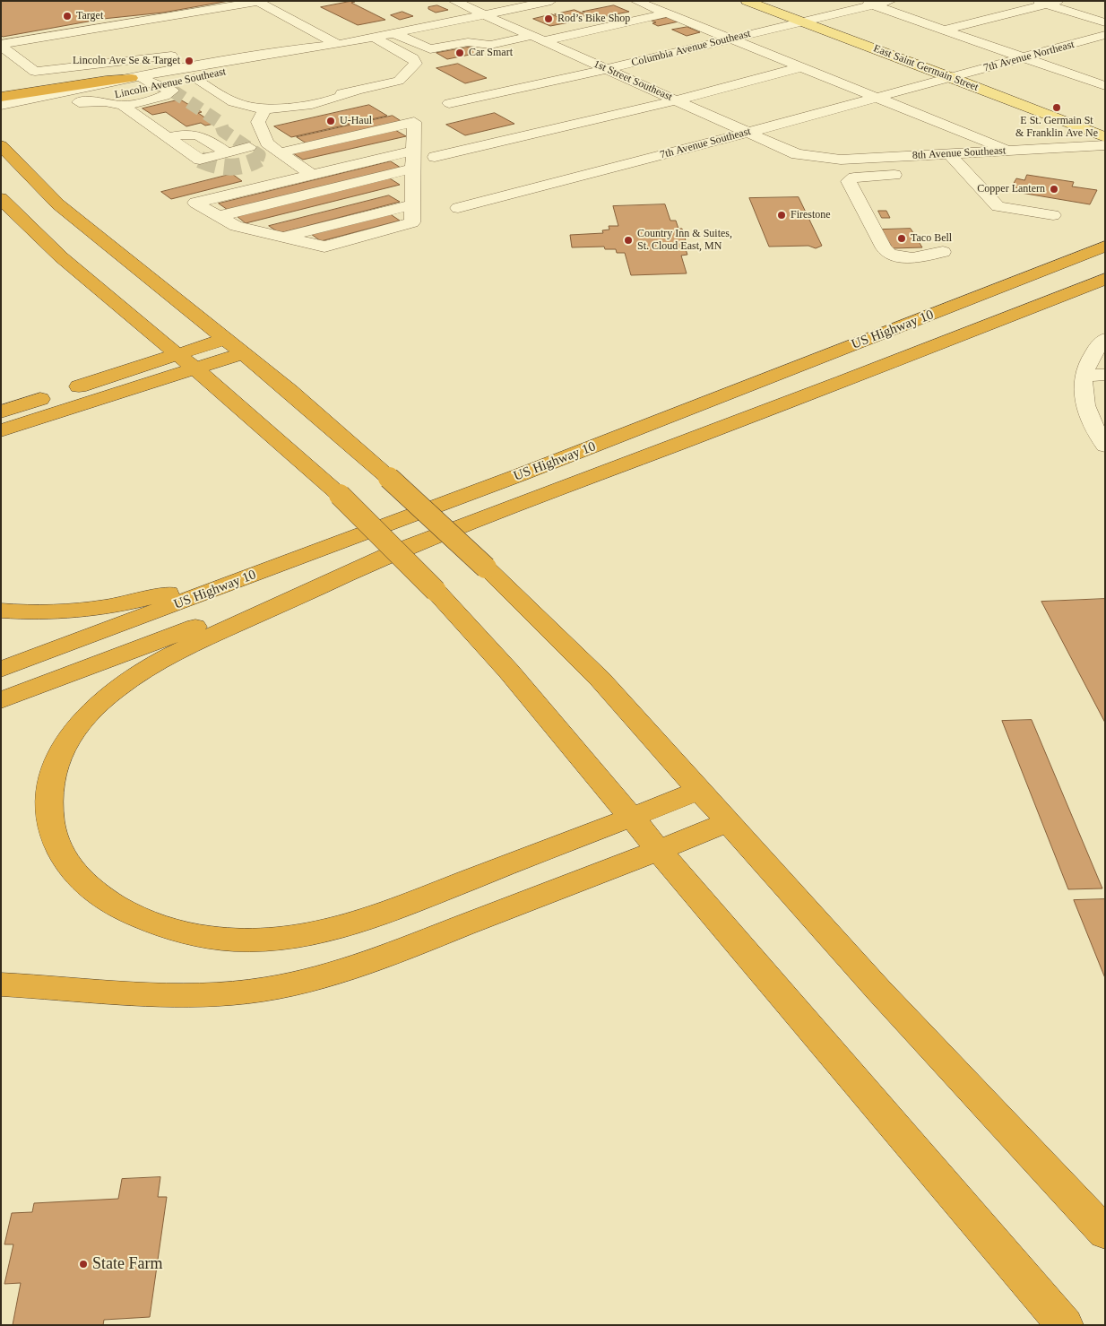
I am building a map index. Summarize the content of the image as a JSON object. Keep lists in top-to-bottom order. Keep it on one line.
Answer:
{"streets":{"highway":["US Highway 10"],"main road":["East Saint Germain Street"],"street":["Columbia Avenue Southeast","7th Avenue Northeast","1st Street Southeast","Lincoln Avenue Southeast","7th Avenue Southeast","8th Avenue Southeast"]},"crossings":[["Columbia Avenue Southeast","East Saint Germain Street"],["Columbia Avenue Southeast","1st Street Southeast"],["7th Avenue Northeast","East Saint Germain Street"],["7th Avenue Northeast","7th Avenue Southeast"],["East Saint Germain Street","7th Avenue Southeast"],["1st Street Southeast","Lincoln Avenue Southeast"],["1st Street Southeast","7th Avenue Southeast"],["1st Street Southeast","8th Avenue Southeast"]],"places":["Target","Rod’s Bike Shop","Car Smart","Lincoln Ave Se & Target","E St. Germain St & Franklin Ave Ne","U-Haul","Copper Lantern","Firestone","Taco Bell","Country Inn & Suites, St. Cloud East, MN","State Farm"]}
